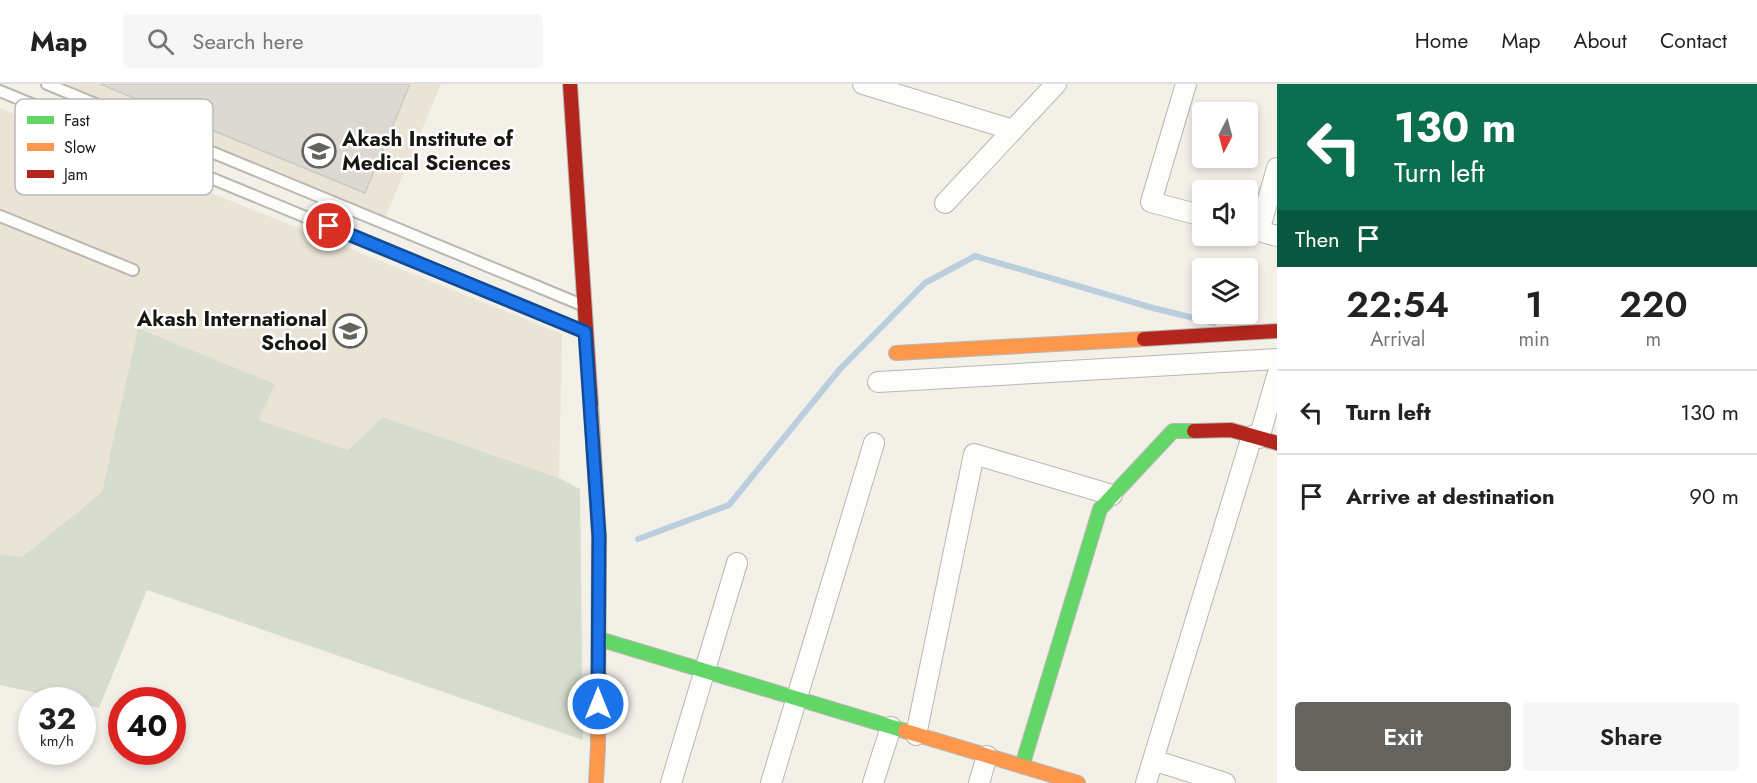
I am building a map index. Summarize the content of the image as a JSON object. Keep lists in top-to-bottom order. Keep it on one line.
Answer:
{"places":{"school or university":["Akash Institute of Medical Sciences","Akash International School"]},"legend":["Fast","Slow","Jam"],"north":"bottom","page":{"header":"Map","search":"Search here","nav":["Home","Map","About","Contact"],"turn":["130 m","Turn left"],"then":"Then","eta":["22:54","Arrival","1","min","220","m"],"list":[{"name":"Turn left","value":"130 m"},{"name":"Arrive at destination","value":"90 m"}],"speed":"32 km/h","limit":"40","buttons":["Exit","Share"]}}
